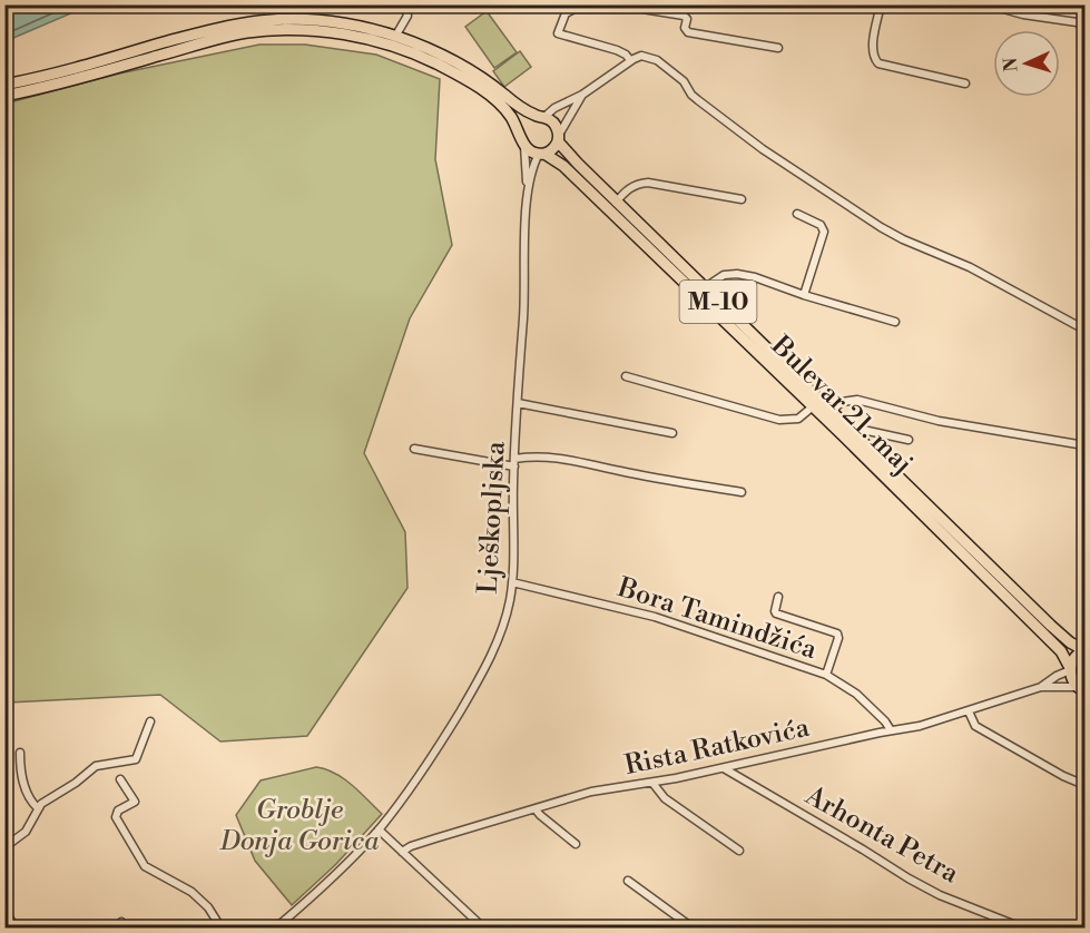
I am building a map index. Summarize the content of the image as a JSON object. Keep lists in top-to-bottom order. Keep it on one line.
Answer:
{"streets":{"main road":["M-10","Bulevar 21. maj"],"street":["Lješkopljska","Bora Tamindžića","Rista Ratkovića","Arhonta Petra"]},"crossings":[["Bulevar 21. maj","Lješkopljska"],["Bulevar 21. maj","Rista Ratkovića"],["Lješkopljska","Bora Tamindžića"],["Bora Tamindžića","Rista Ratkovića"],["Rista Ratkovića","Arhonta Petra"]],"parks":["Groblje Donja Gorica"],"north":"left"}
